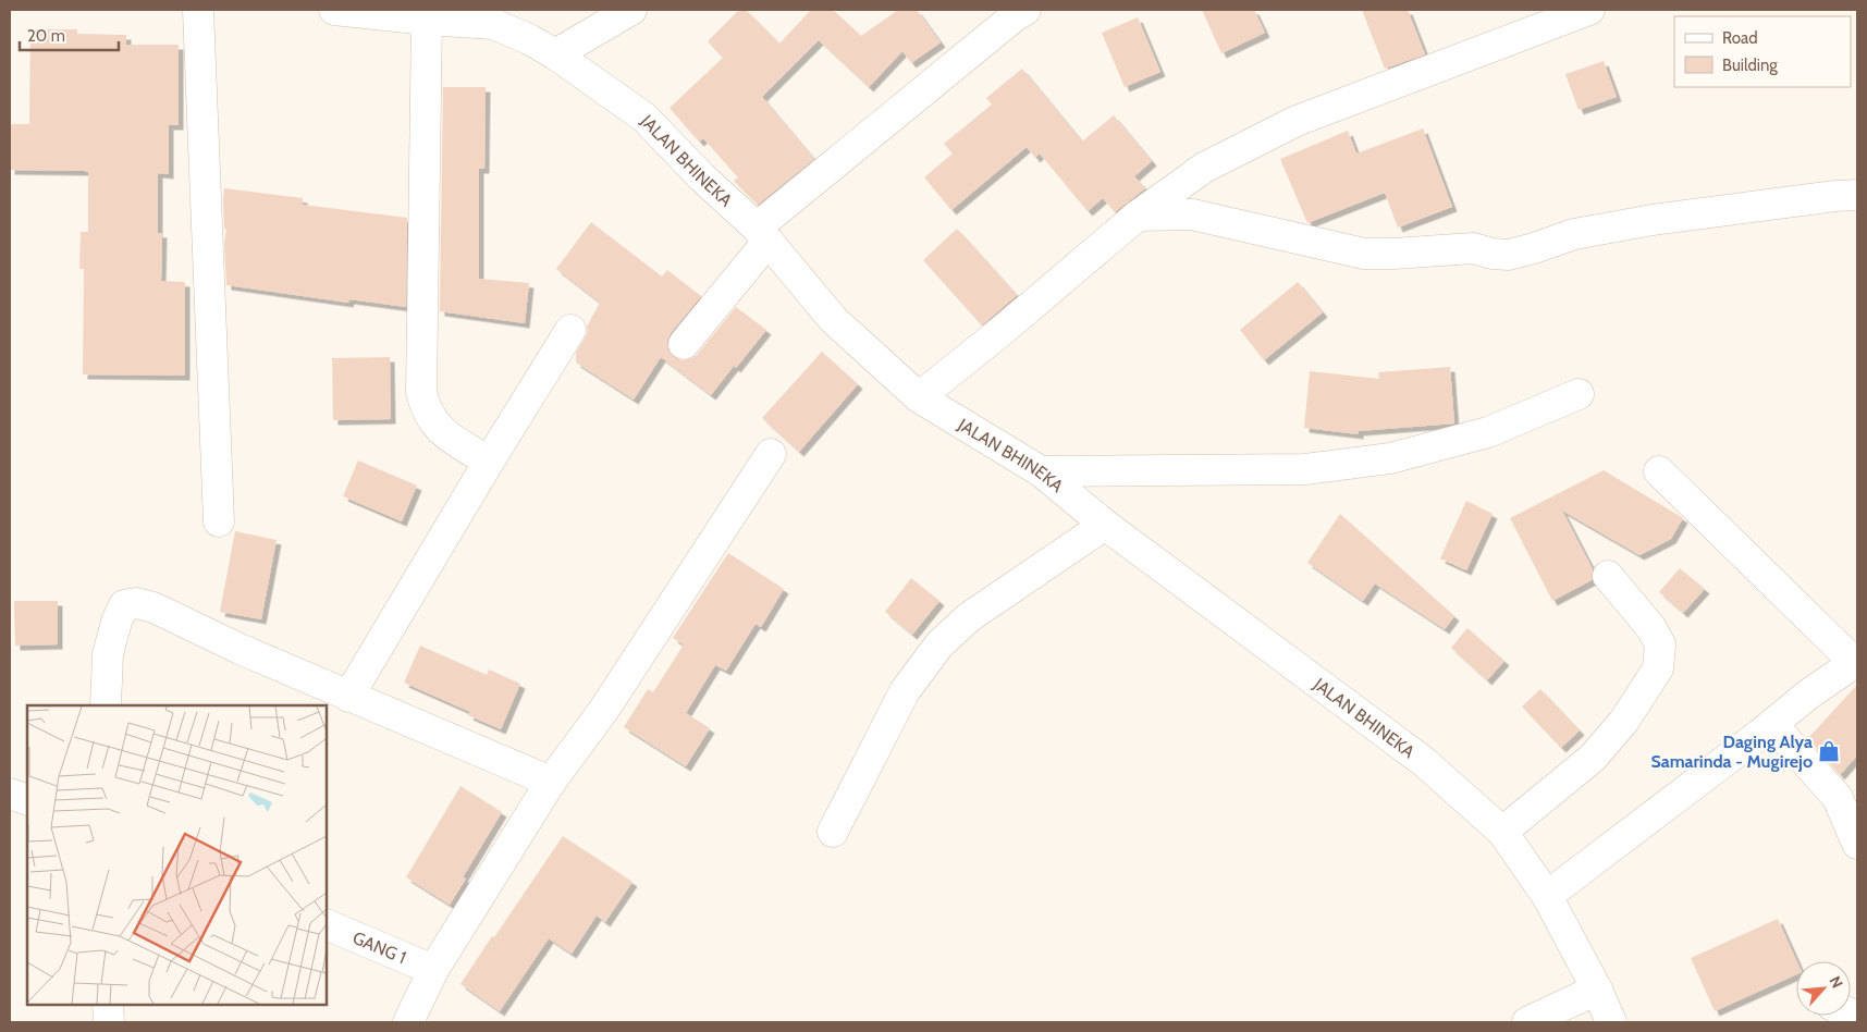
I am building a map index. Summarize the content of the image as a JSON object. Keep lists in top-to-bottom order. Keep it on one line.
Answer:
{"streets":{"street":["JALAN BHINEKA","GANG 1"]},"places":{"shop":["Daging Alya Samarinda - Mugirejo"]},"legend":["Road","Building"],"scale_bar":"20 m","north":"top right"}
